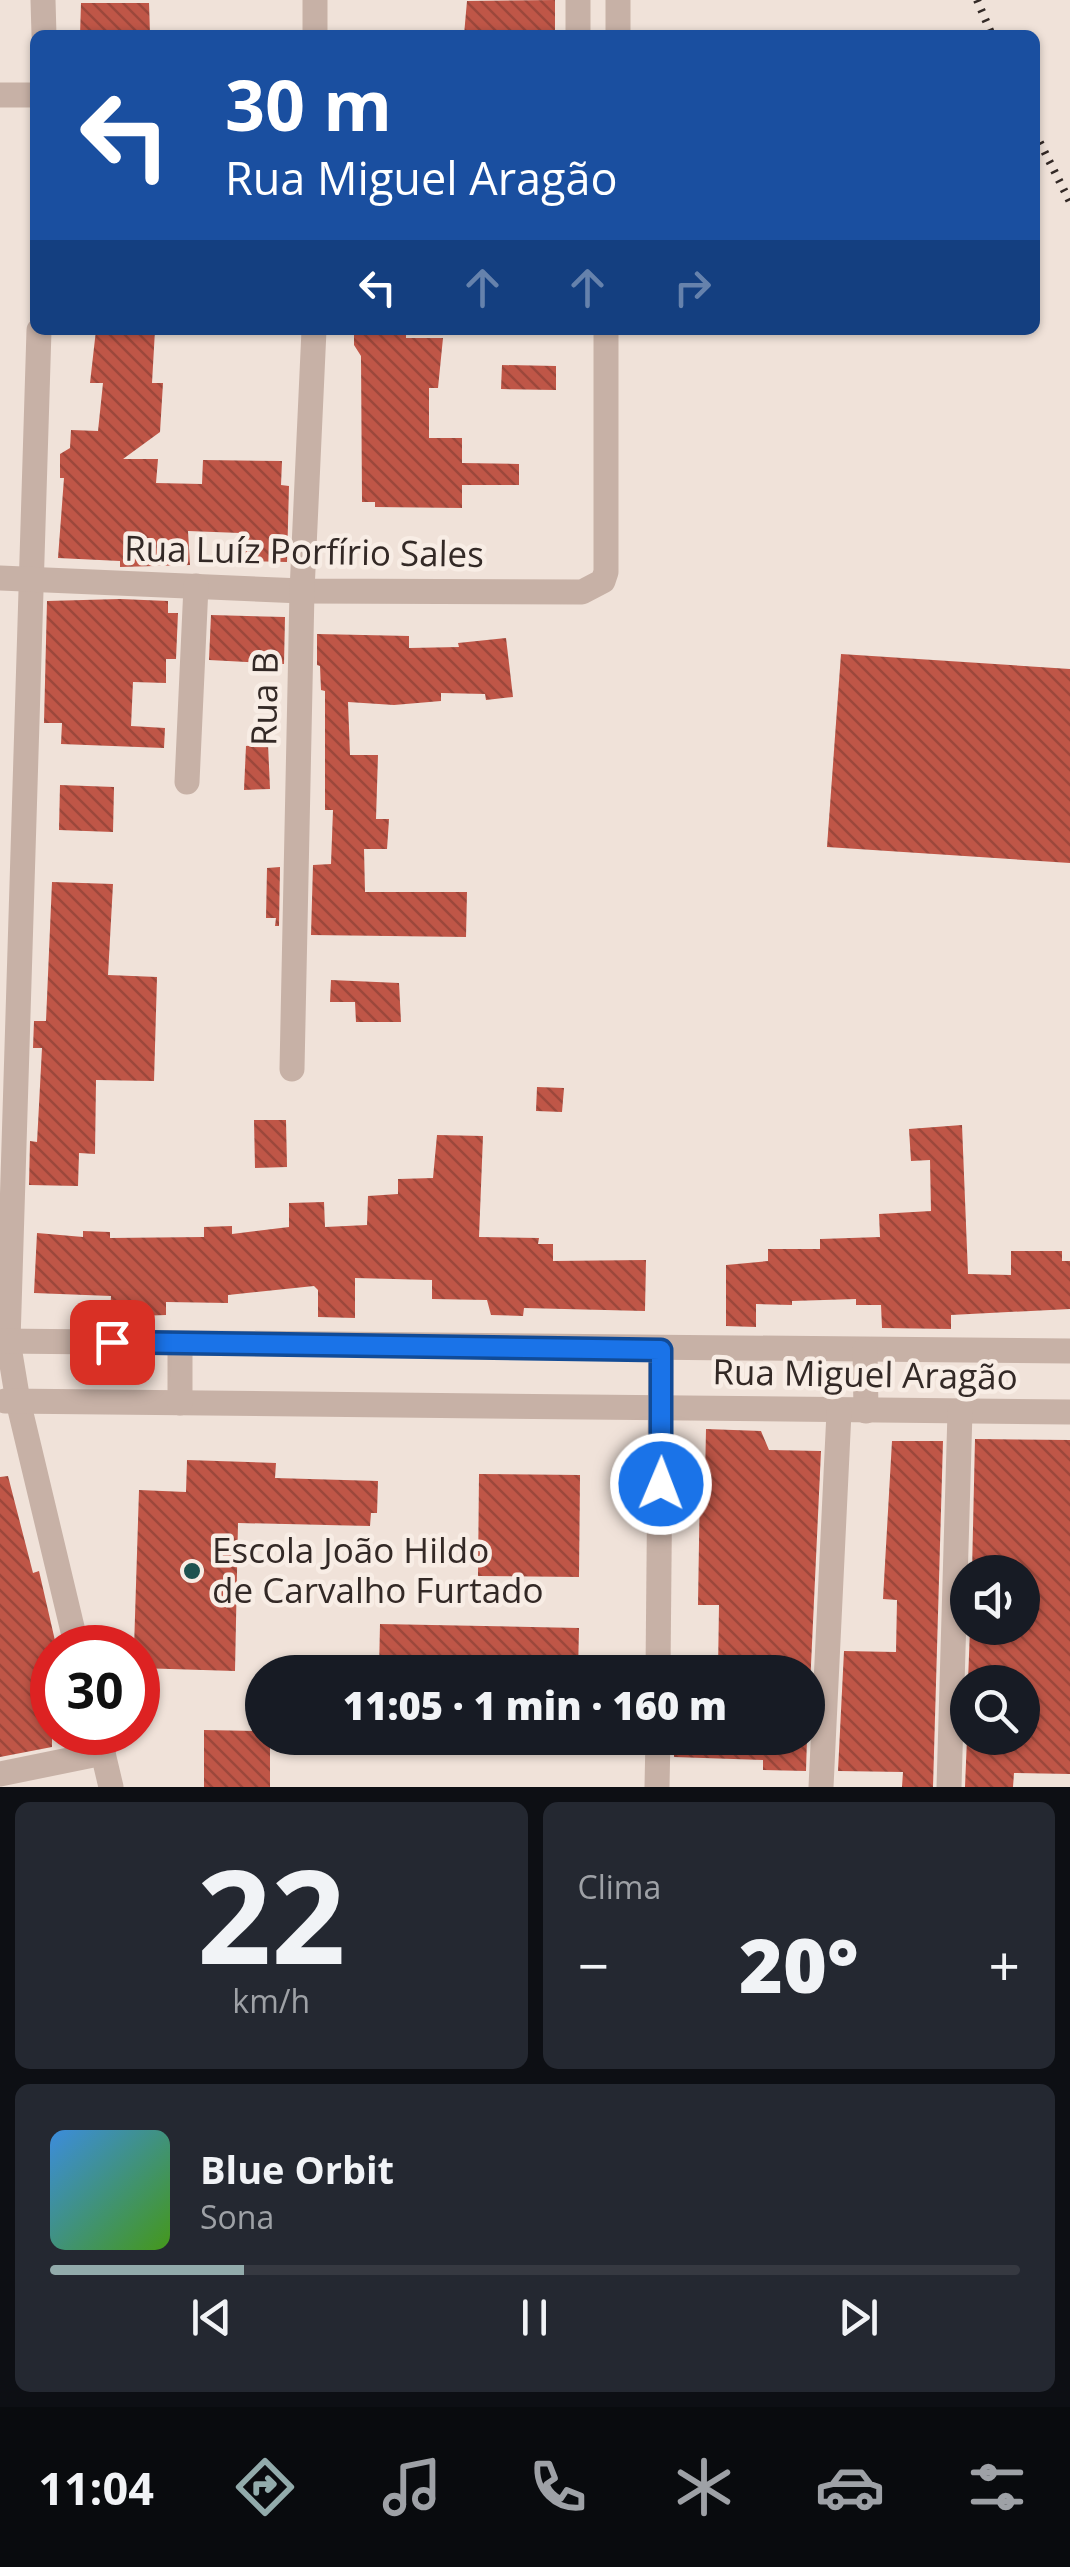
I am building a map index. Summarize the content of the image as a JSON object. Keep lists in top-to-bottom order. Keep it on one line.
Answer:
{"streets":{"street":["Rua Luíz Porfírio Sales","Rua B","Rua Miguel Aragão"]},"crossings":[["Rua Luíz Porfírio Sales","Rua B"]],"places":["Escola João Hildo de Carvalho Furtado"],"page":{"turn":["30 m","Rua Miguel Aragão"],"limit":"30","trip":"11:05 · 1 min · 160 m","tile":[["22","km/h"],"Clima"],"heat":["−","20°","+"],"song":["Blue Orbit","Sona"],"tabs":"11:04"}}
